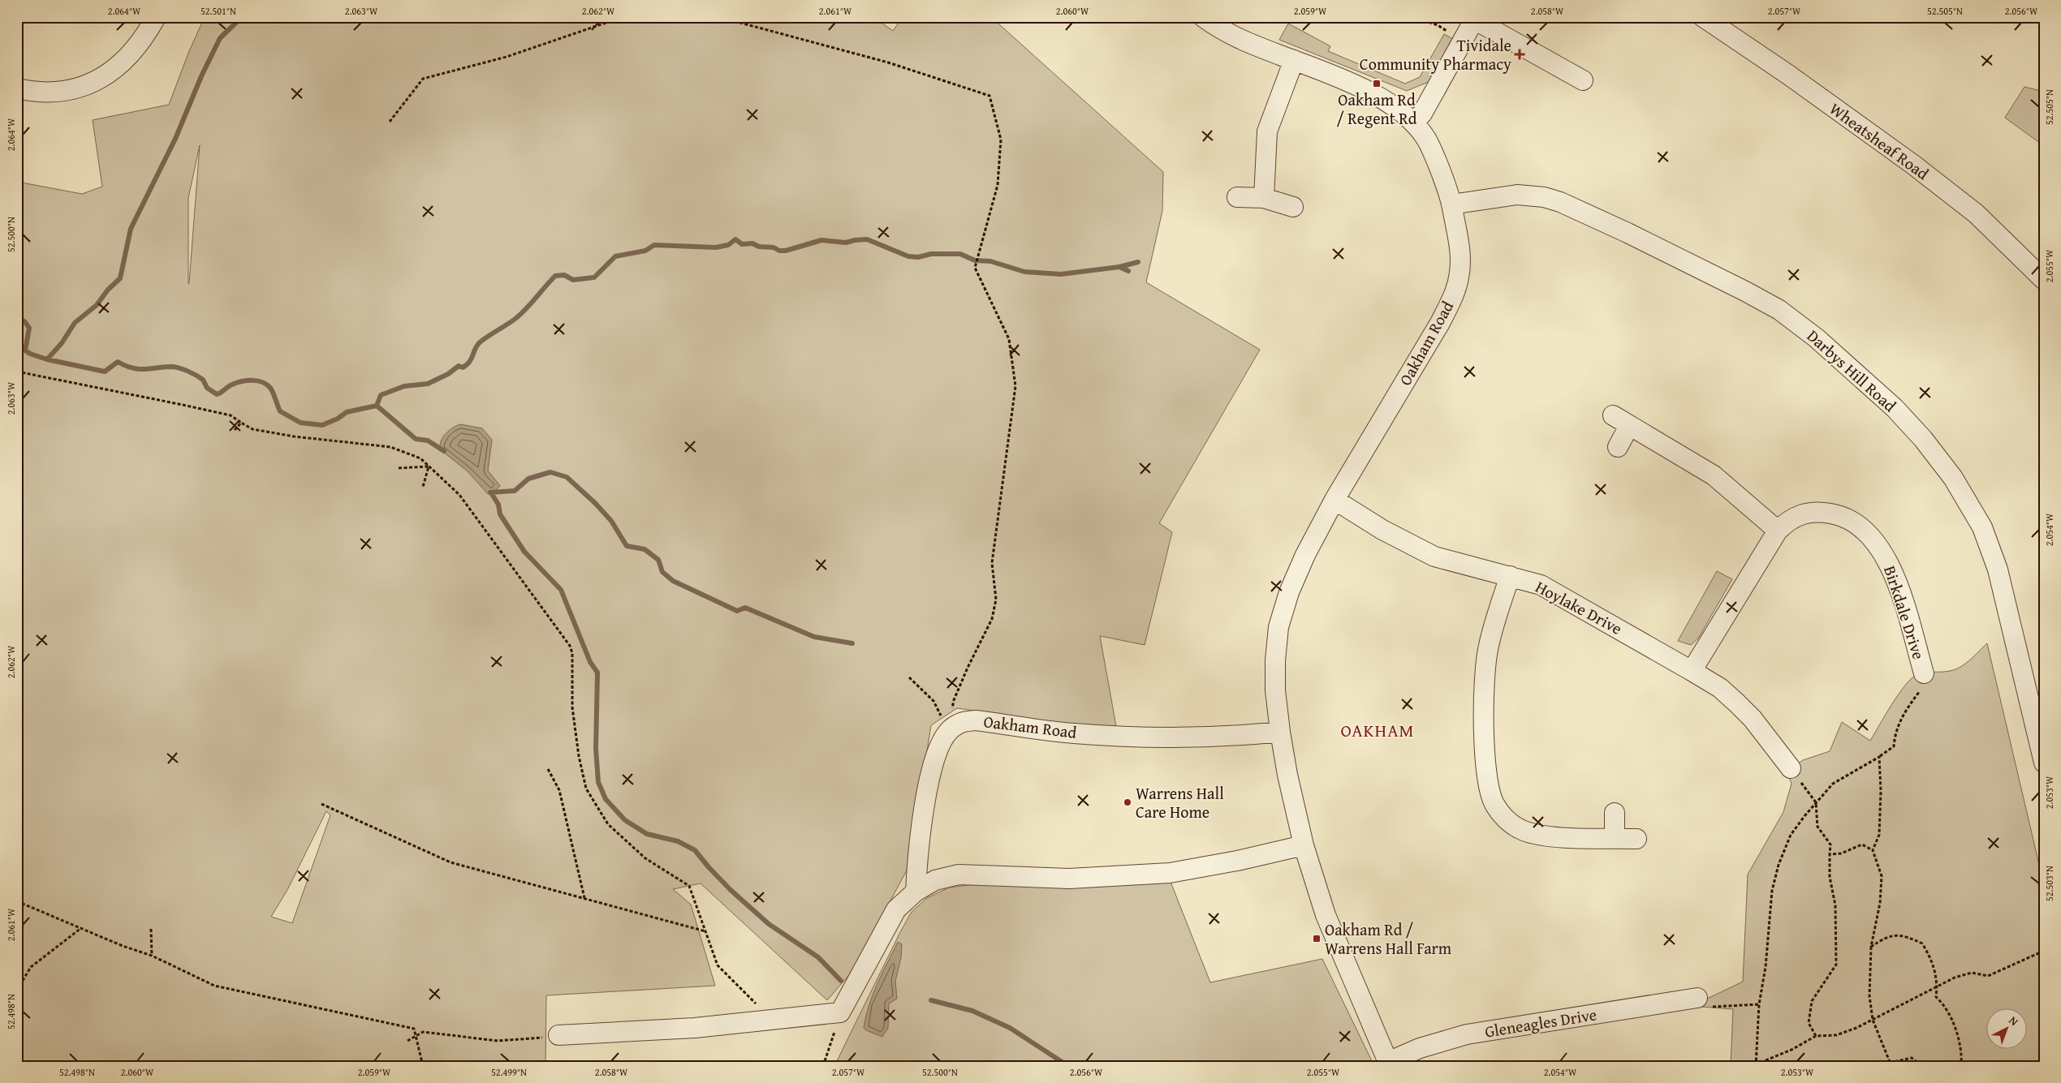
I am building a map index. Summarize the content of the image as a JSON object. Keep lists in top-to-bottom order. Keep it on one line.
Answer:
{"streets":{"street":["Wheatsheaf Road","Oakham Road","Darbys Hill Road","Hoylake Drive","Birkdale Drive","Gleneagles Drive"]},"crossings":[["Oakham Road","Darbys Hill Road"],["Oakham Road","Hoylake Drive"],["Oakham Road","Gleneagles Drive"],["Hoylake Drive","Birkdale Drive"]],"districts":["OAKHAM"],"places":{"health":["Tividale Community Pharmacy"],"transit":["Oakham Rd / Regent Rd","Oakham Rd / Warrens Hall Farm"],"other":["Warrens Hall Care Home"]},"north":"top right","coordinates":["2.064°W","52.501°N","2.063°W","2.062°W","2.061°W","2.060°W","2.059°W","2.058°W","2.057°W","52.505°N","2.056°W","52.500°N","2.055°W","2.054°W","2.053°W","52.503°N","52.498°N","52.499°N"]}
